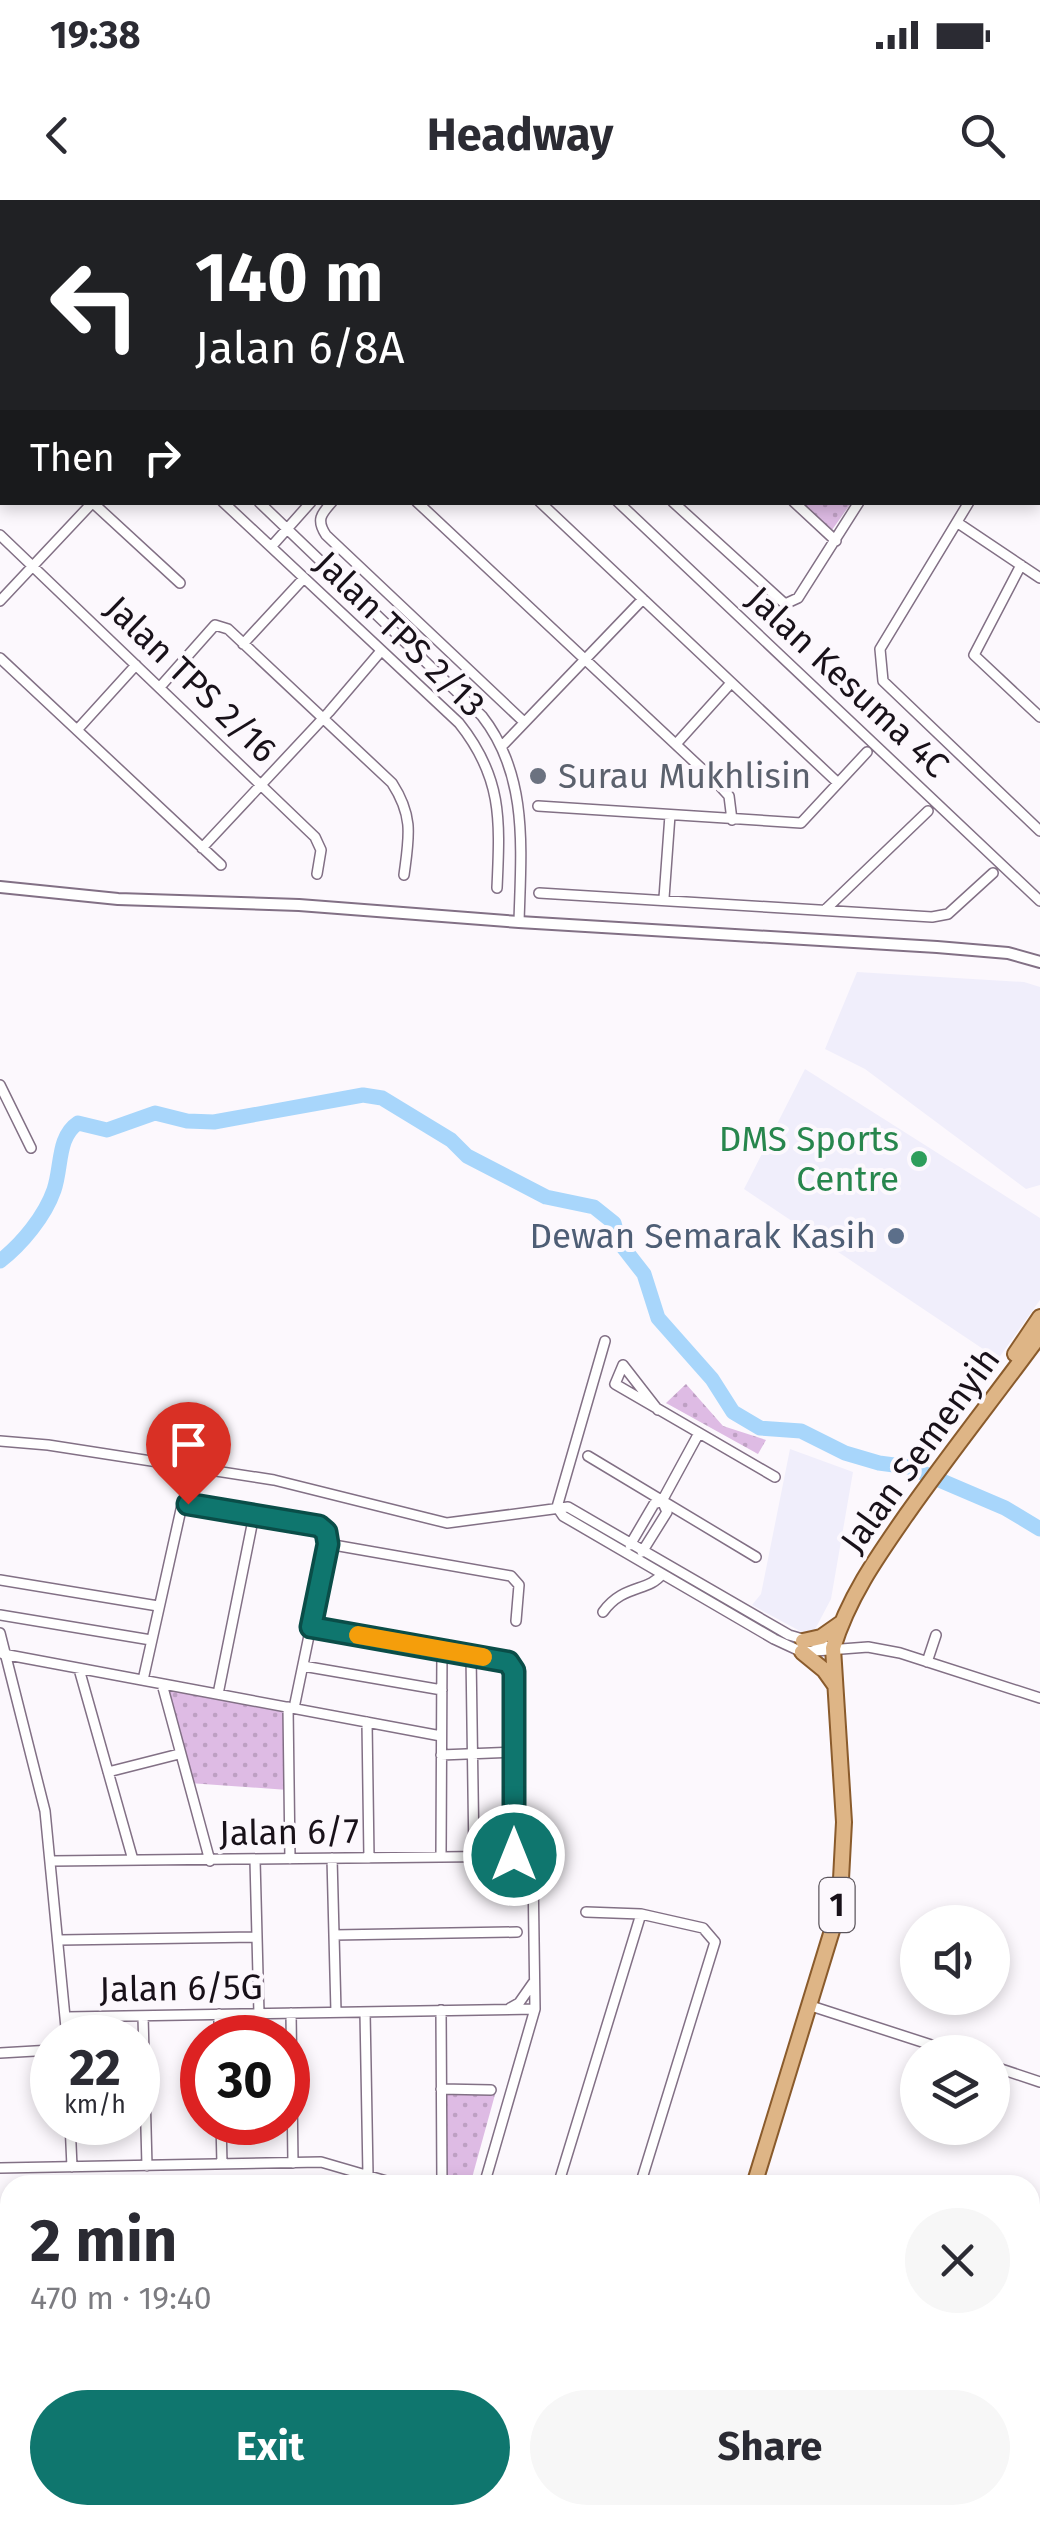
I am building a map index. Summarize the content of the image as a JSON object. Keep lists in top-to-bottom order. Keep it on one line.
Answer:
{"streets":{"main road":["Jalan Semenyih","1"],"street":["Jalan TPS 2/13","Jalan TPS 2/16","Jalan Kesuma 4C","Jalan 6/7","Jalan 6/5G"]},"crossings":[["Jalan 6/7","Jalan 6/5G"]],"places":["Surau Mukhlisin","DMS Sports Centre","Dewan Semarak Kasih"],"page":{"status":"19:38","header":"Headway","turn":["140 m","Jalan 6/8A"],"then":"Then","speed":"22 km/h","limit":"30","heading":["2 min","470 m · 19:40"],"buttons":["Exit","Share"]}}
